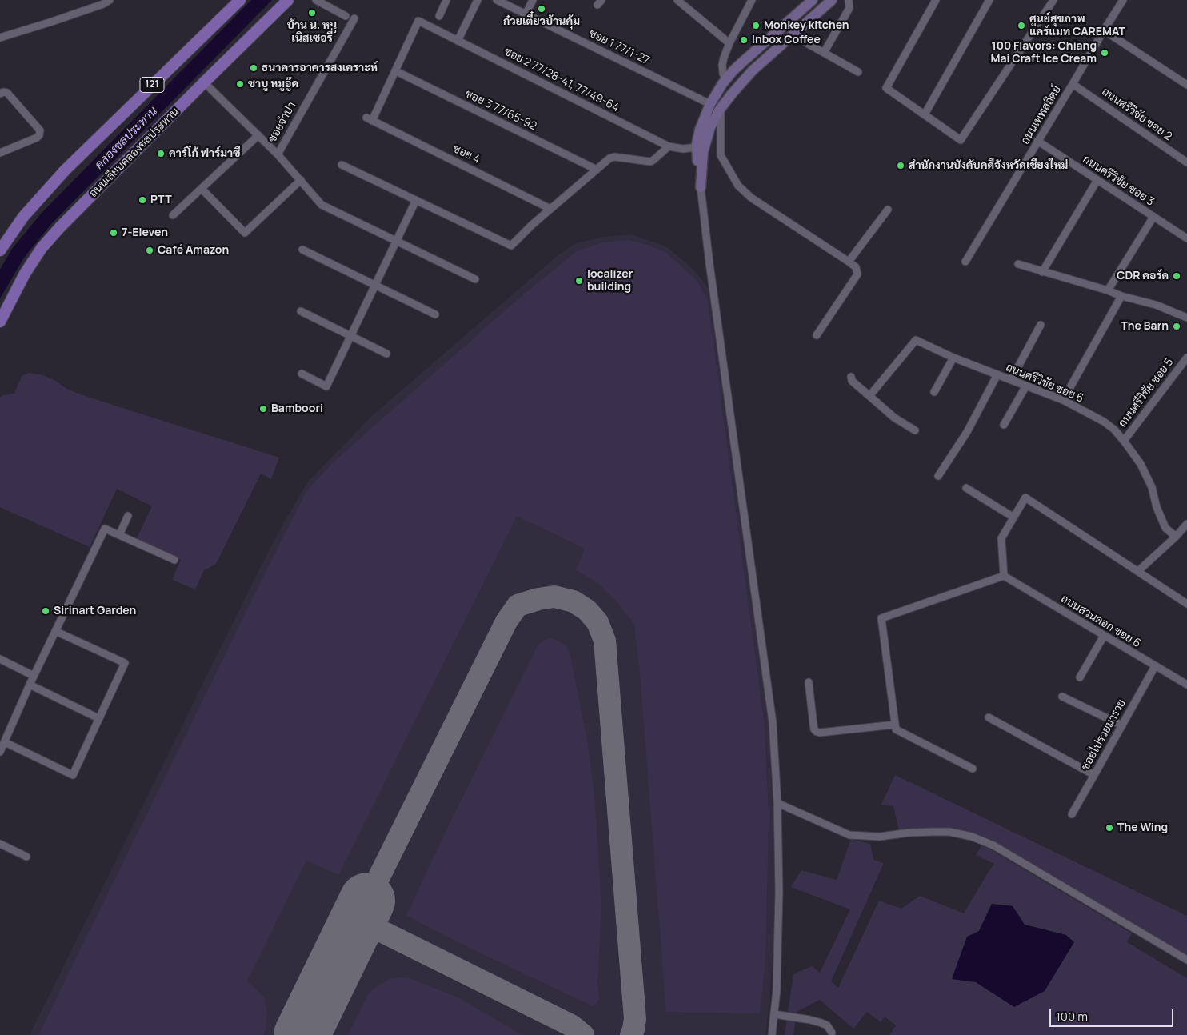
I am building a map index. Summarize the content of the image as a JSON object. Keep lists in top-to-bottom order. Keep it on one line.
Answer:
{"streets":{"main road":["121","ถนนเลียบคลองชลประทาน"],"street":["ซอย 1 77/1-27","ซอย 2 77/28-41, 77/49-64","ซอย 3 77/65-92","ถนนศรีวิชัย ซอย 2","ถนนเทพสถิตย์","ซอยจำปา","ซอย 4","ถนนศรีวิชัย ซอย 3","ถนนศรีวิชัย ซอย 6","ถนนศรีวิชัย ซอย 5","ถนนสวนดอก ซอย 6","ซอยไปรวยมารวย"]},"crossings":[["ซอย 2 77/28-41, 77/49-64","ซอย 3 77/65-92"],["ซอย 2 77/28-41, 77/49-64","ซอย 4"],["ซอย 3 77/65-92","ซอย 4"],["ถนนศรีวิชัย ซอย 2","ถนนเทพสถิตย์"],["ถนนเทพสถิตย์","ถนนศรีวิชัย ซอย 3"],["ถนนศรีวิชัย ซอย 6","ถนนศรีวิชัย ซอย 5"],["ถนนสวนดอก ซอย 6","ซอยไปรวยมารวย"]],"water":["คลองชลประทาน"],"places":["ก๋วยเตี๋ยวบ้านคุ้ม","บ้าน น. หนู เนิสเซอรี่","Monkey kitchen","ศูนย์สุขภาพ แคร์แมท CAREMAT","Inbox Coffee","100 Flavors: Chiang Mai Craft Ice Cream","ธนาคารอาคารสงเคราะห์","ชาบู หมูอู๊ด","คาร์โก้ ฟาร์มาซี","สำนักงานบังคับคดีจังหวัดเชียงใหม่","PTT","7-Eleven","Café Amazon","CDR คอร์ด","localizer building","The Barn","Bamboori","Sirinart Garden","The Wing"],"scale_bar":"100 m"}
